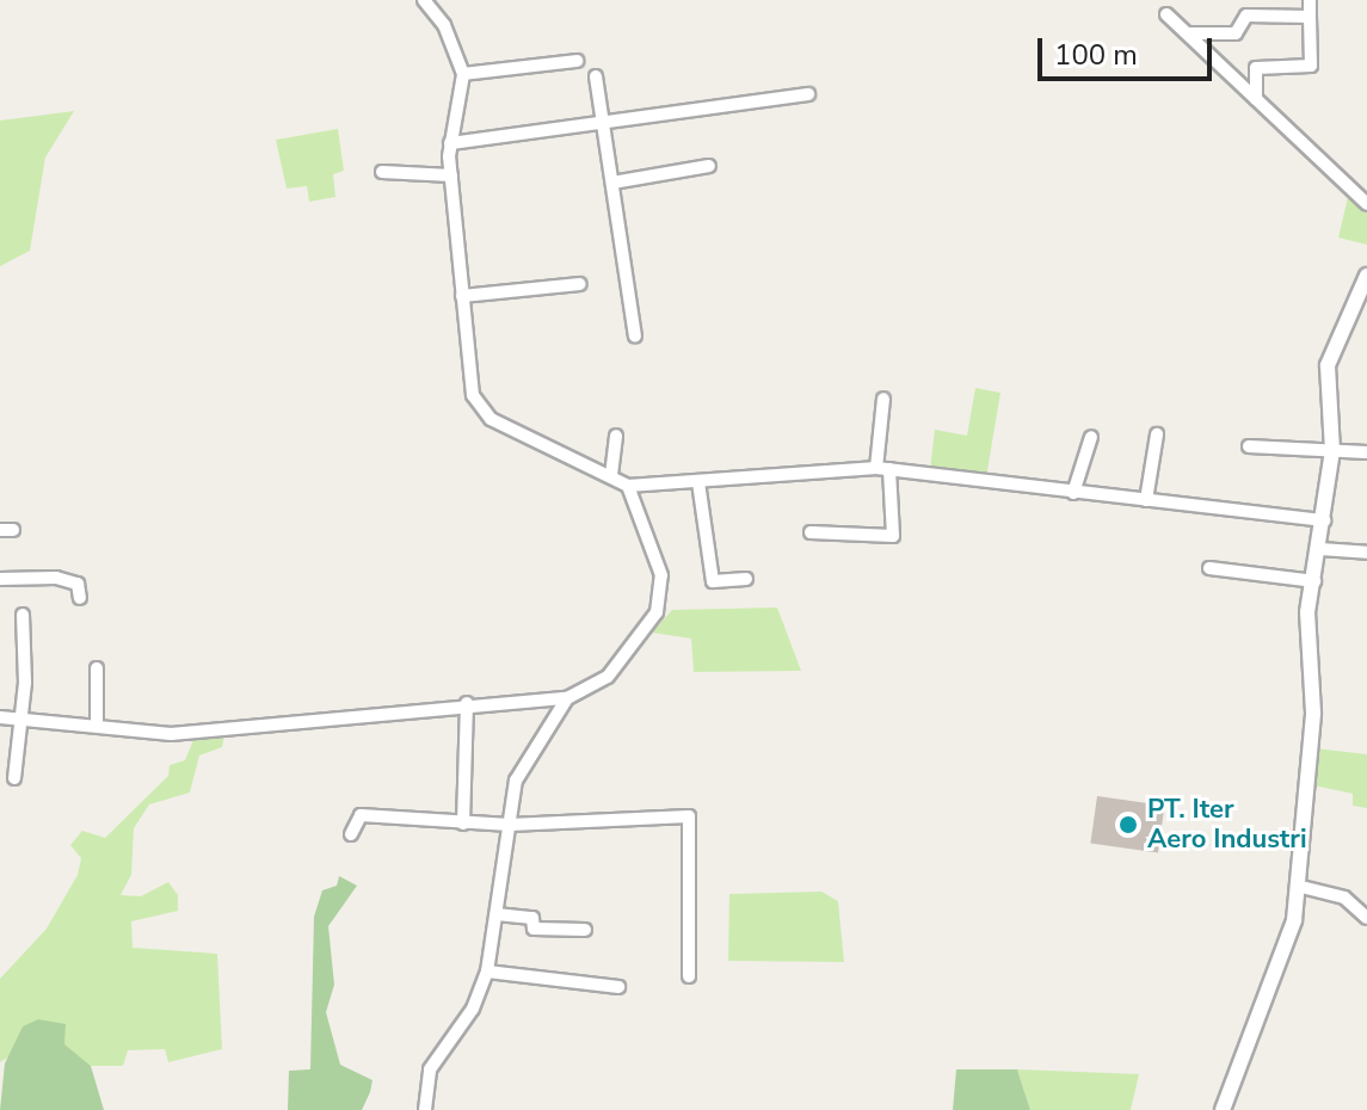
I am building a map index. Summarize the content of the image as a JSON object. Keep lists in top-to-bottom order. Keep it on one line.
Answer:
{"places":["PT. Iter Aero Industri"],"scale_bar":"100 m"}
